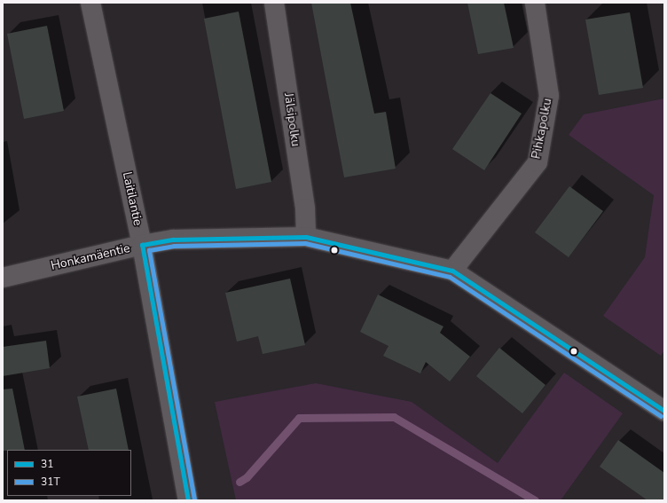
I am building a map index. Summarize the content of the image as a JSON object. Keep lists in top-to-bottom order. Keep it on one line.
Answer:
{"streets":{"street":["Jälsipolku","Pihkapolku","Laitilantie","Honkamäentie"]},"crossings":[["Jälsipolku","Honkamäentie"],["Pihkapolku","Honkamäentie"],["Laitilantie","Honkamäentie"]],"lines":["transit line 31","transit line 31T"],"legend":["31","31T"]}
